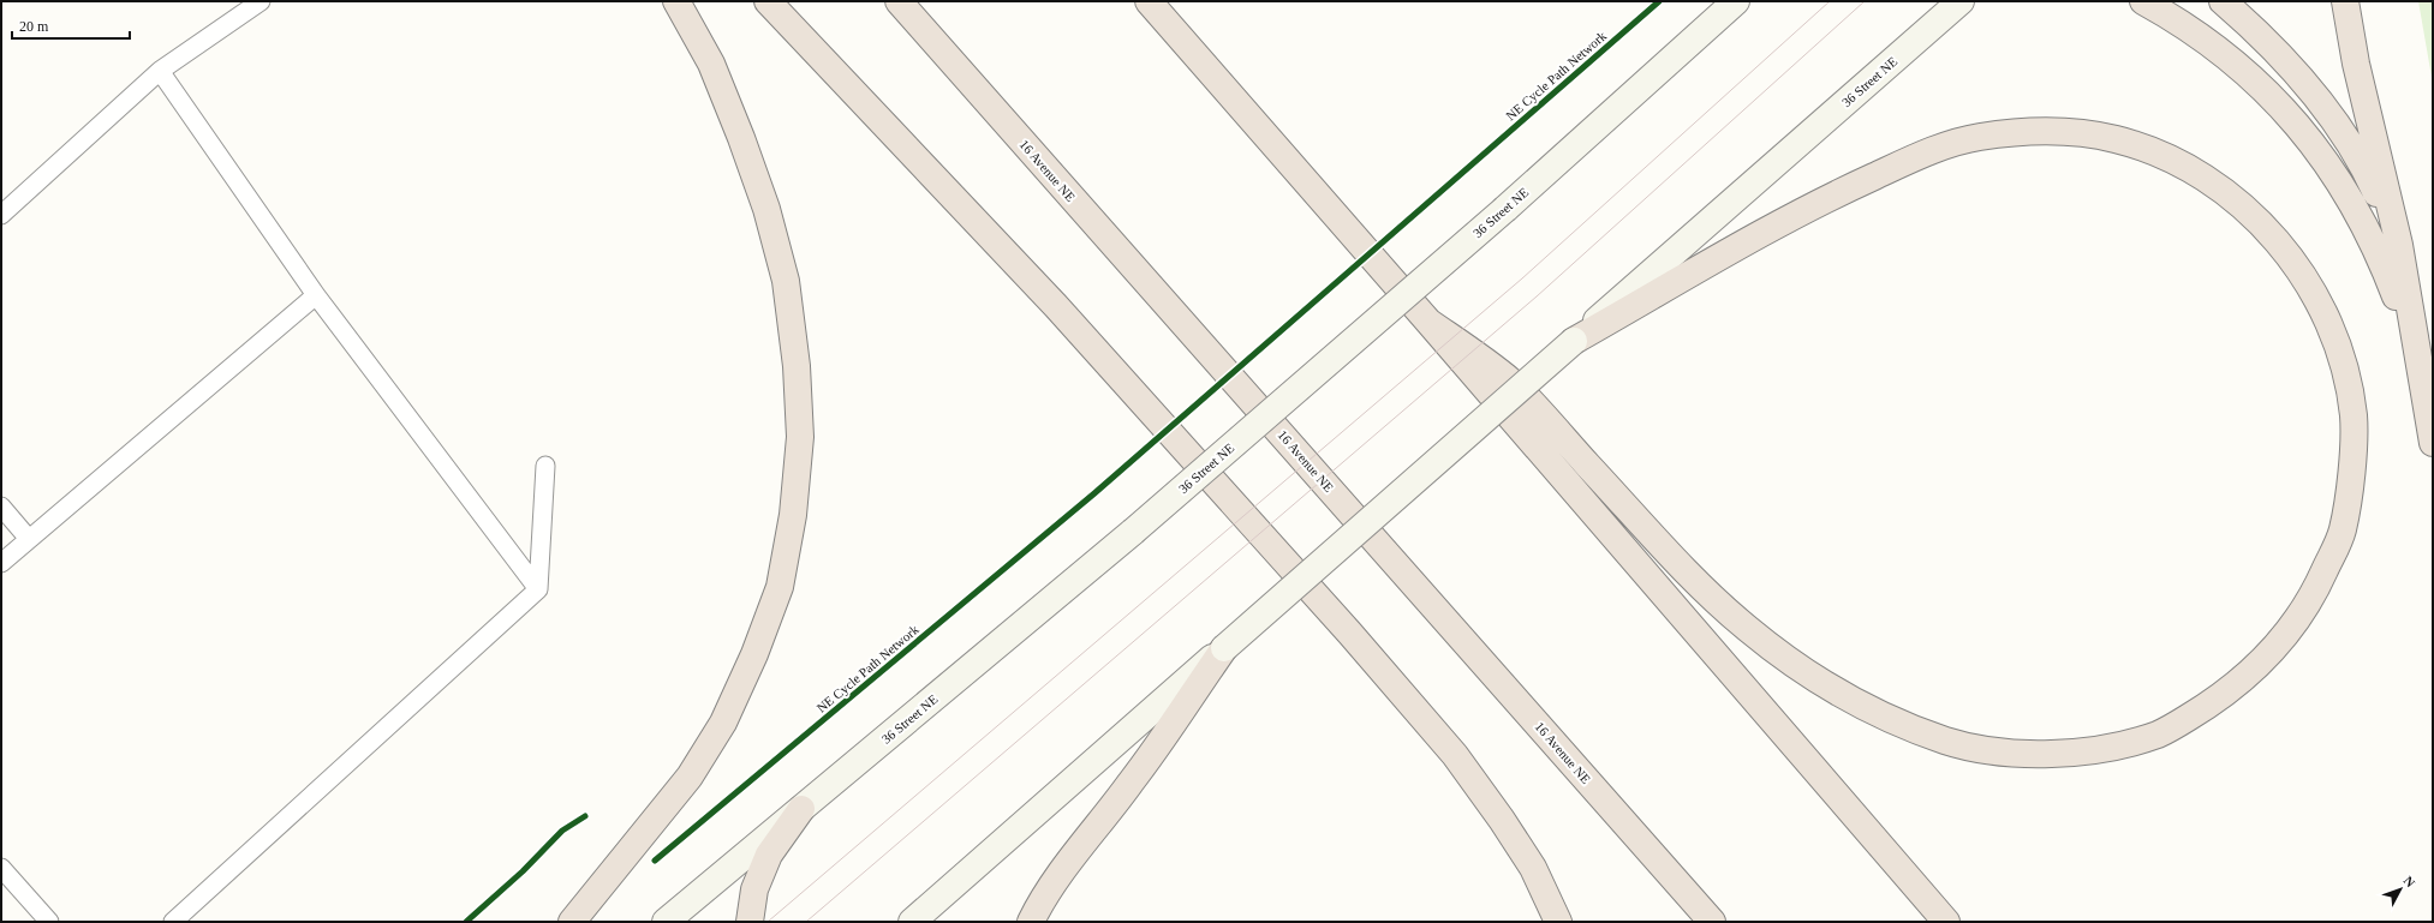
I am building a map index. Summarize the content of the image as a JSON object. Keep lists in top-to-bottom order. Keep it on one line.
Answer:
{"streets":{"highway":["16 Avenue NE"],"main road":["36 Street NE"],"cycle path":["NE Cycle Path Network"]},"scale_bar":"20 m","north":"top right"}
